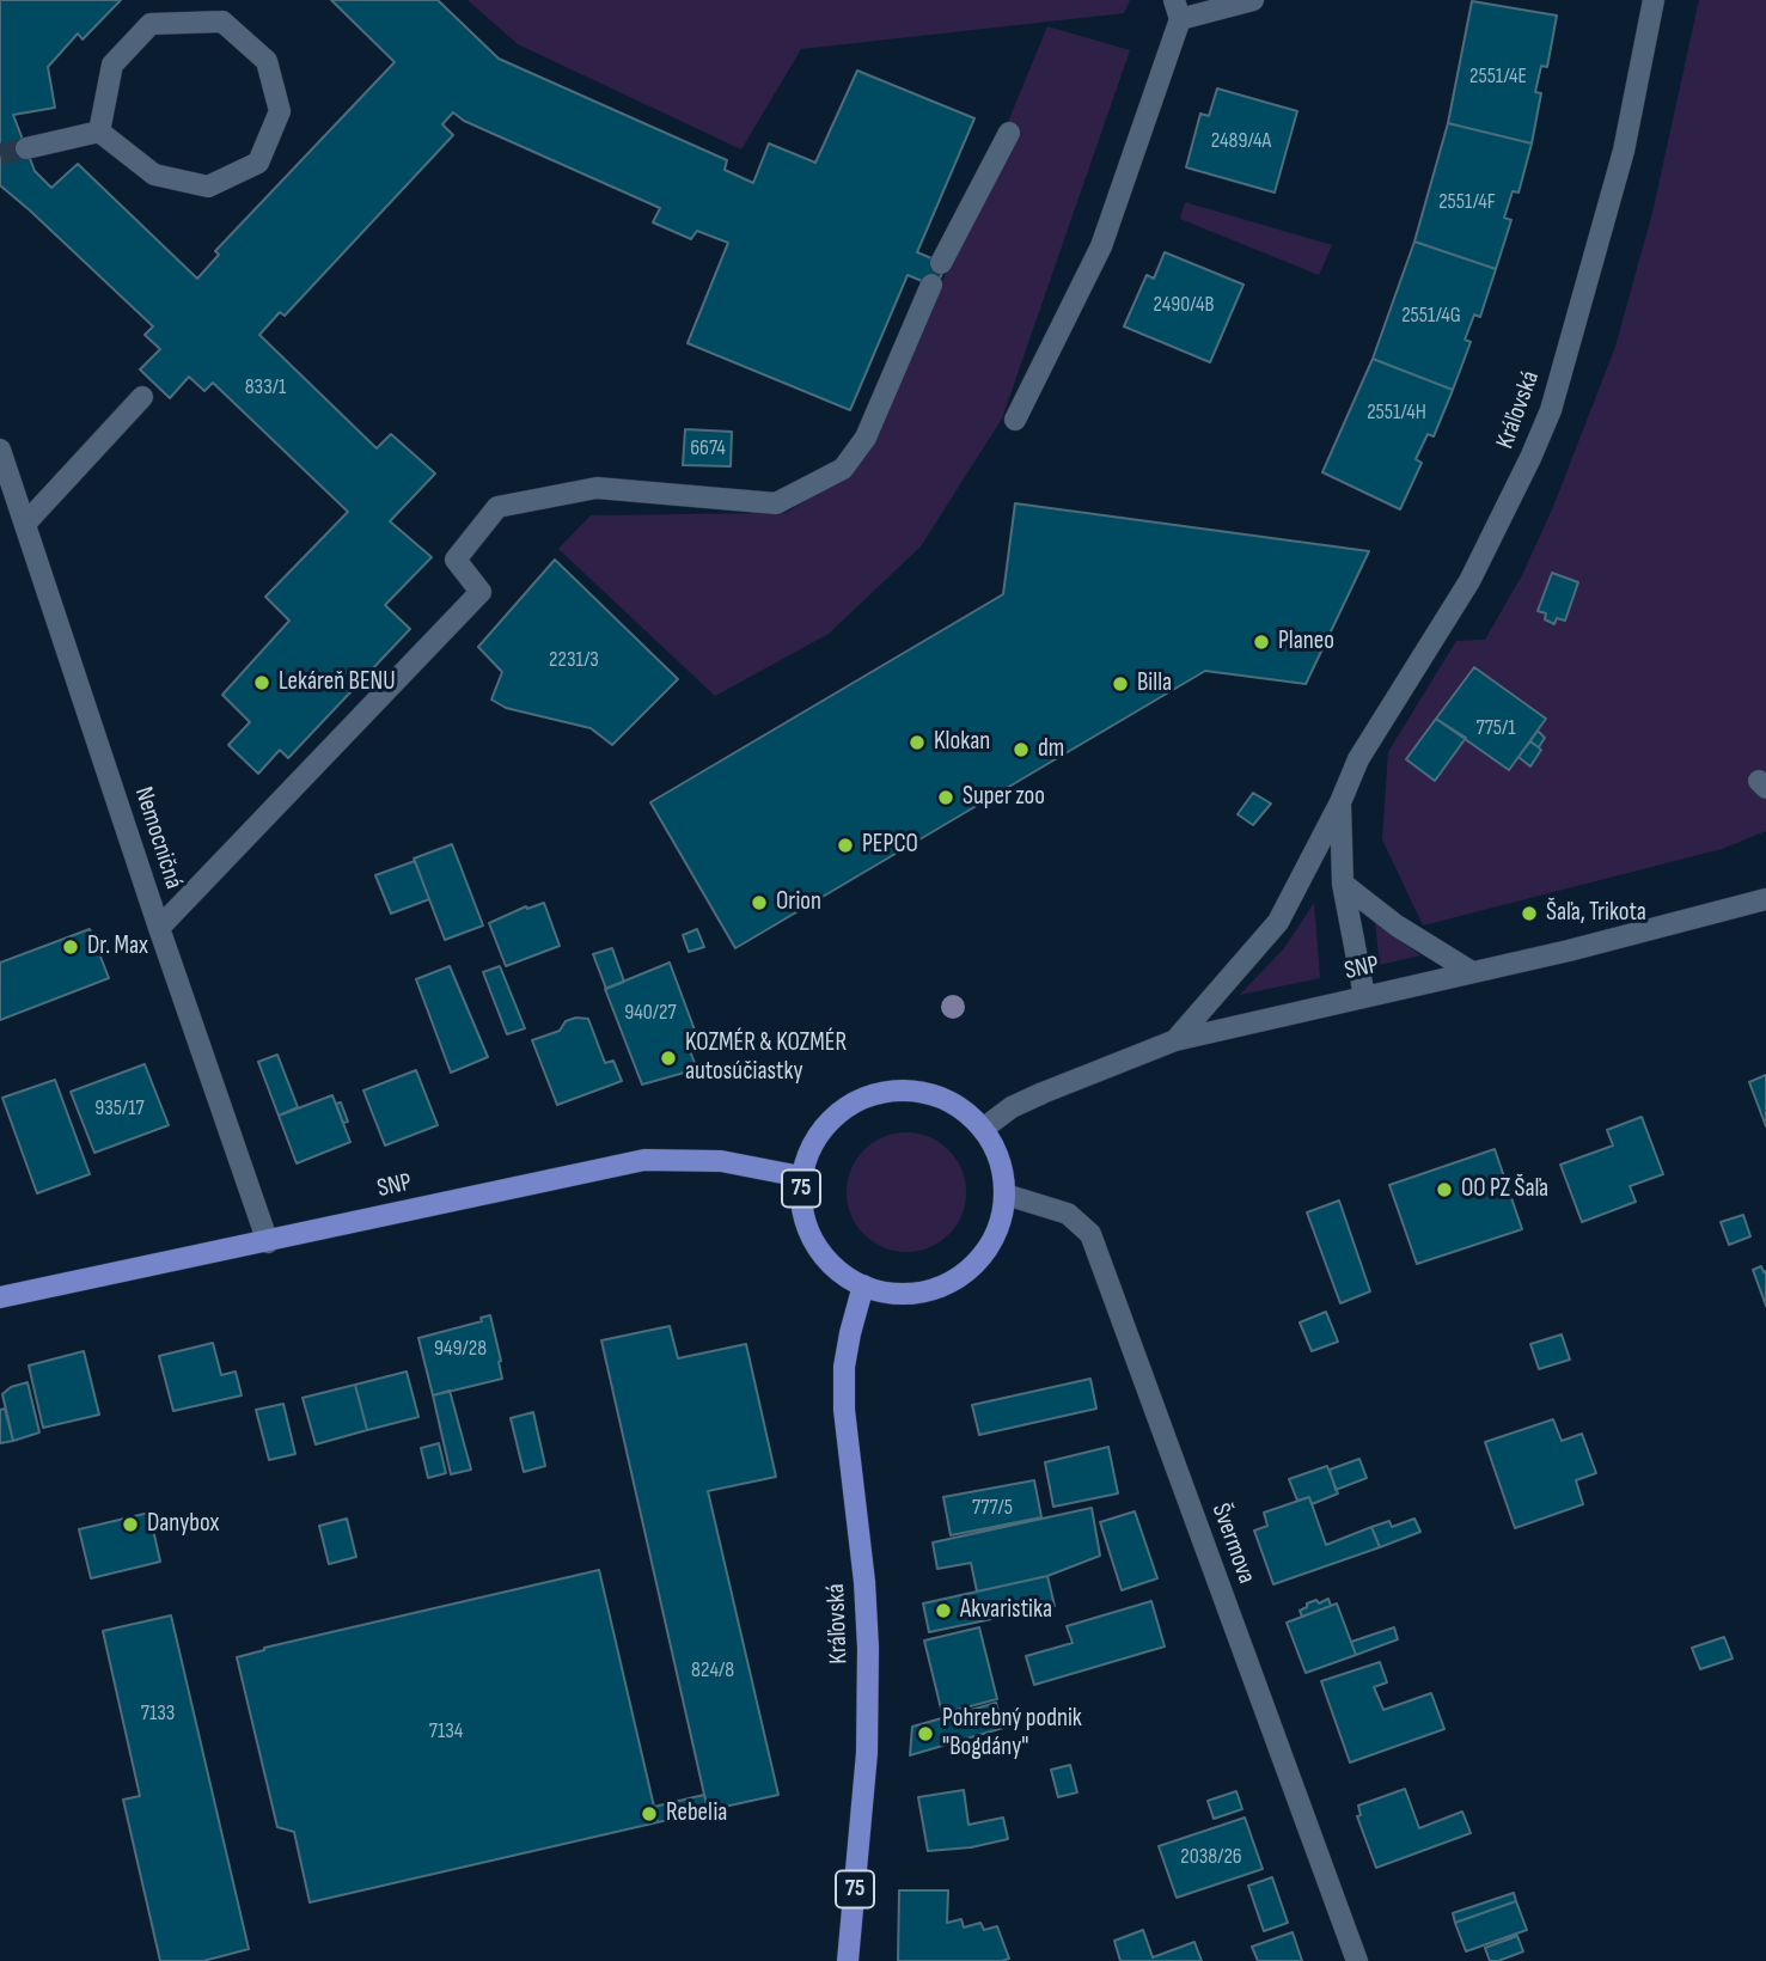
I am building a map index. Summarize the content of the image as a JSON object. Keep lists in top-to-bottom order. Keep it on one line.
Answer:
{"streets":{"main road":["Kráľovská","SNP","75"],"street":["Nemocničná","Švermova"]},"crossings":[["Kráľovská","SNP"],["Kráľovská","75"],["Kráľovská","Švermova"],["Nemocničná","SNP"],["SNP","75"],["SNP","Švermova"],["75","Švermova"]],"places":["Planeo","Lekáreň BENU","Billa","Klokan","dm","Super zoo","PEPCO","Orion","Šaľa, Trikota","Dr. Max","KOZMÉR & KOZMÉR autosúčiastky","OO PZ Šaľa","Danybox","Akvaristika","Pohrebný podnik \"Bogdány\"","Rebelia"],"house_numbers":["2551/4E","2489/4A","2551/4F","2490/4B","2551/4G","833/1","2551/4H","6674","2231/3","775/1","940/27","935/17","949/28","777/5","824/8","7133","7134","2038/26"]}
